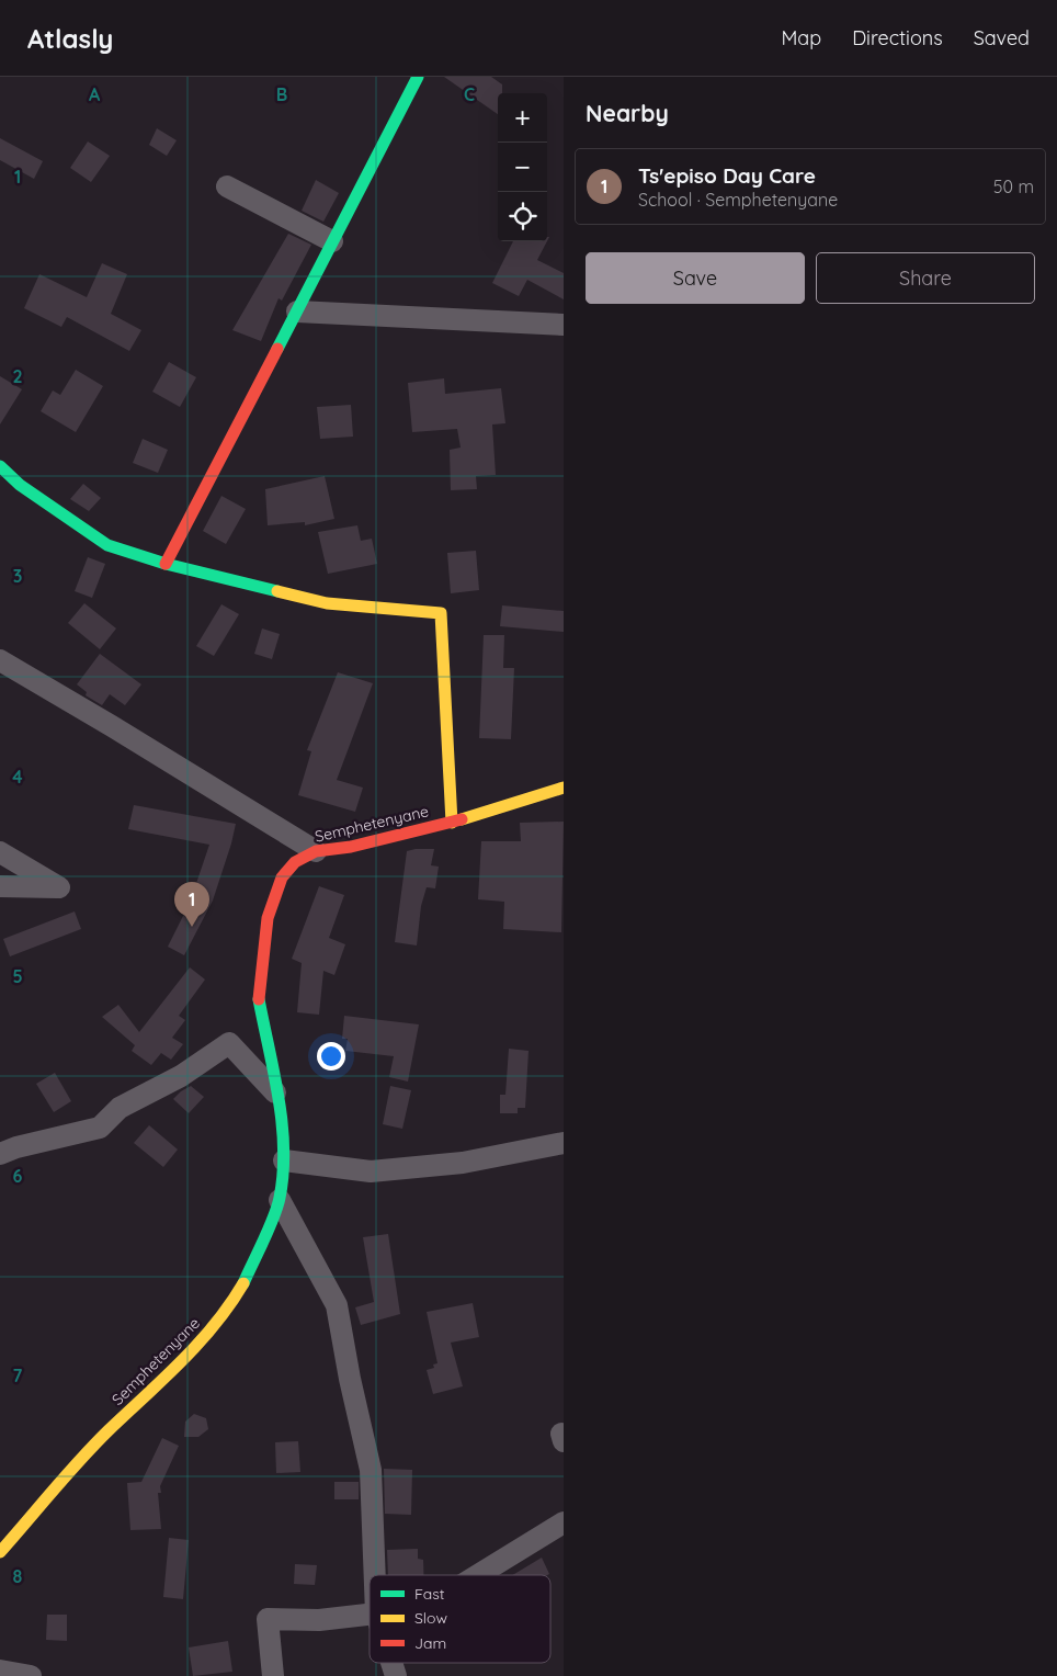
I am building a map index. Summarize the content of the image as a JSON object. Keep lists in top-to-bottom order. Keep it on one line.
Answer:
{"streets":{"street":["Semphetenyane"]},"legend":["Fast","Slow","Jam"],"page":{"header":"Atlasly","nav":["Map","Directions","Saved"],"heading":"Nearby","map_buttons":["+","−"],"list":[{"mark":"1","name":"Ts'episo Day Care","note":"School · Semphetenyane","value":"50 m"}],"buttons":["Save","Share"],"pins":"1"},"grid":{"columns":["A","B","C"],"rows":["1","2","3","4","5","6","7","8"]}}
